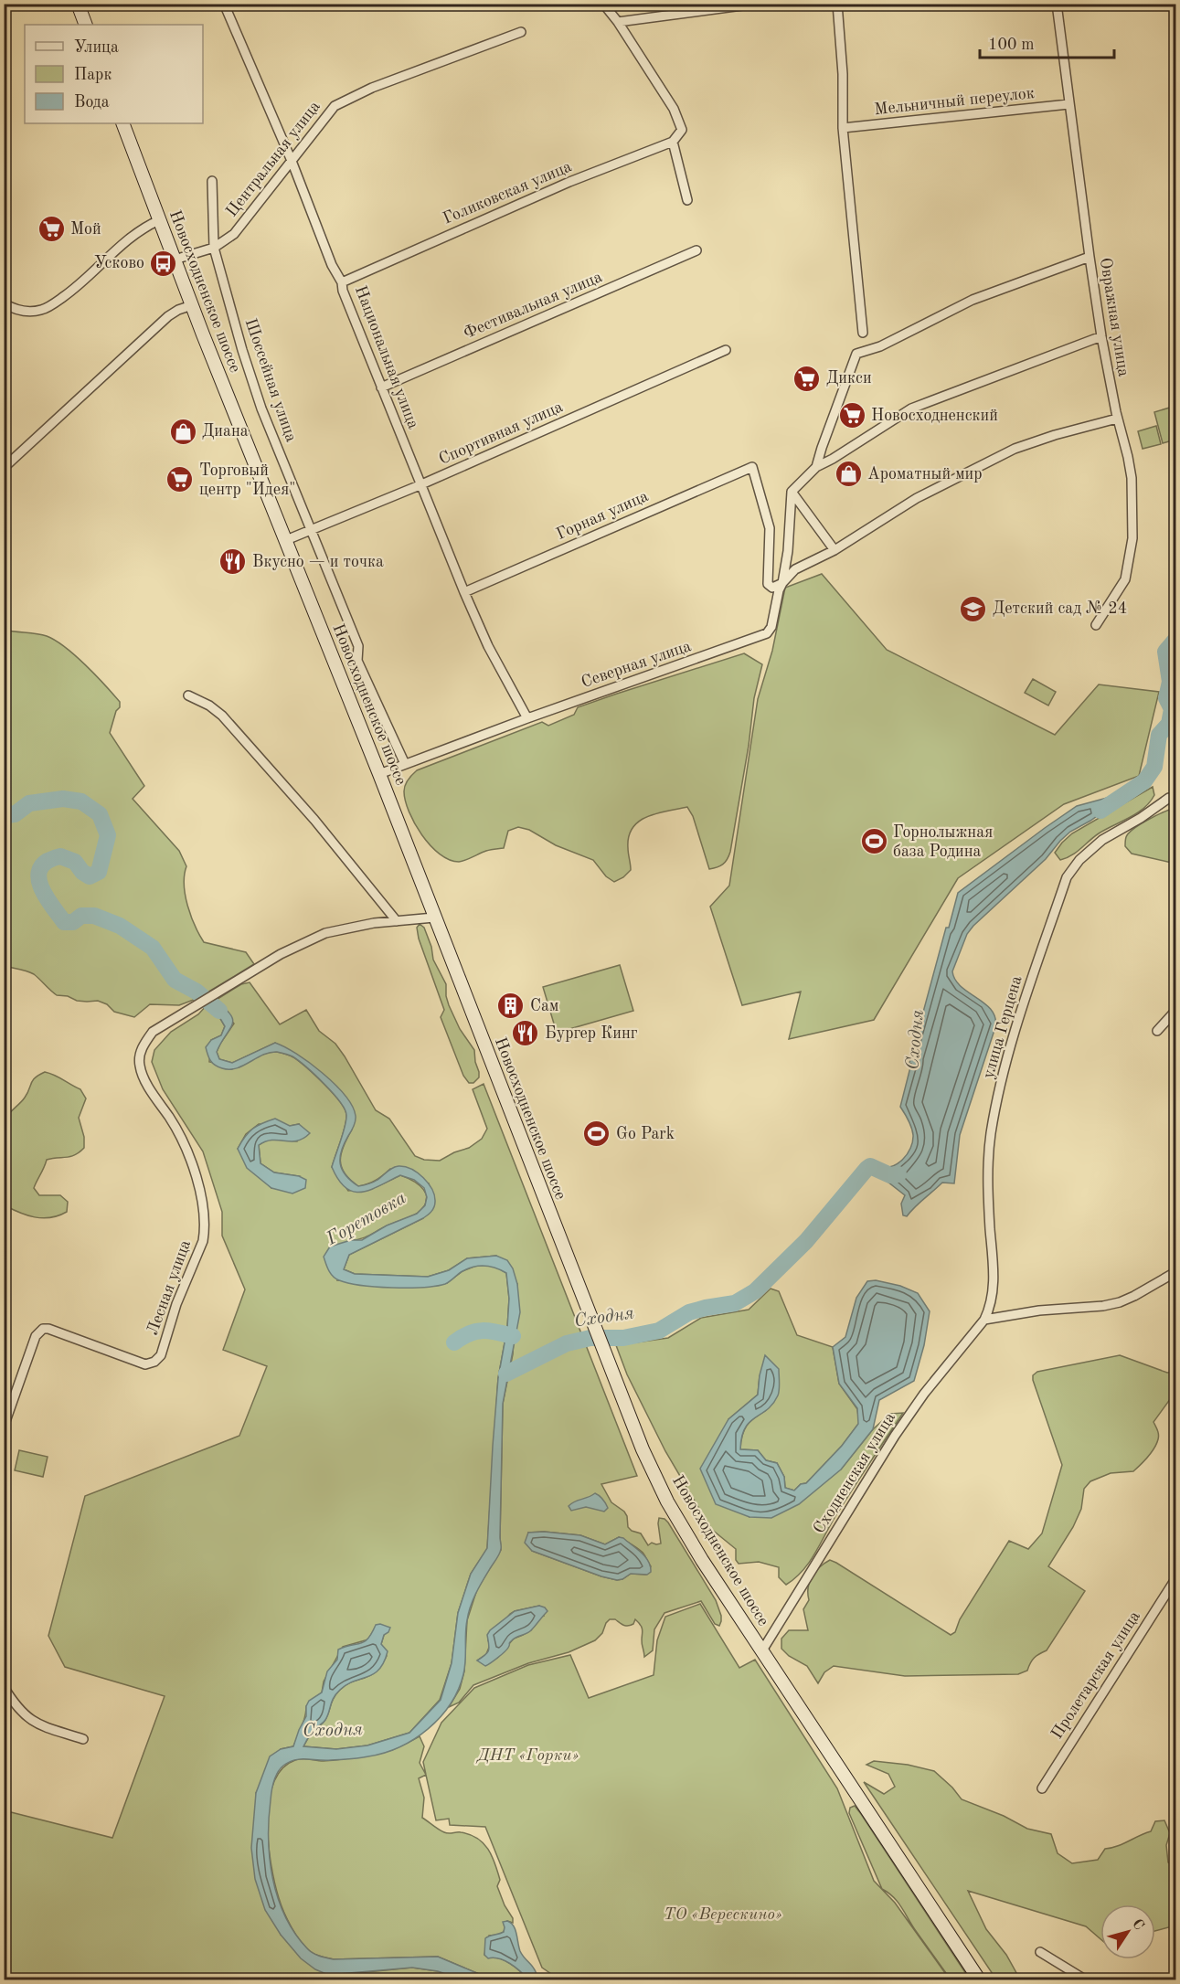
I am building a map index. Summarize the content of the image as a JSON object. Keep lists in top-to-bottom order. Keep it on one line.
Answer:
{"streets":{"main road":["Новосходненское шоссе"],"street":["Мельничный переулок","Центральная улица","Голиковская улица","Фестивальная улица","Овражная улица","Национальная улица","Шоссейная улица","Спортивная улица","Горная улица","Северная улица","улица Герцена","Лесная улица","Сходненская улица","Пролетарская улица"]},"crossings":[["Мельничный переулок","Овражная улица"],["Центральная улица","Новосходненское шоссе"],["Центральная улица","Национальная улица"],["Центральная улица","Шоссейная улица"],["Голиковская улица","Национальная улица"],["Новосходненское шоссе","Спортивная улица"],["Новосходненское шоссе","Северная улица"],["Новосходненское шоссе","Сходненская улица"],["Фестивальная улица","Национальная улица"],["Национальная улица","Спортивная улица"],["Национальная улица","Горная улица"],["Национальная улица","Северная улица"],["Шоссейная улица","Спортивная улица"],["Шоссейная улица","Северная улица"],["Горная улица","Северная улица"],["улица Герцена","Сходненская улица"]],"water":["Сходня","Горетовка"],"parks":["ДНТ «Горки»","ТО «Верескино»"],"places":{"supermarket":["Мой","Дикси","Новосходненский","Торговый центр \"Идея\""],"bus stop":["Усково"],"shop":["Диана","Ароматный мир"],"restaurant":["Вкусно — и точка","Бургер Кинг"],"school or university":["Детский сад № 24"],"sports":["Горнолыжная база Родина","Go Park"],"building":["Сам"]},"legend":["Улица","Парк","Вода"],"scale_bar":"100 m","north":"top right"}
